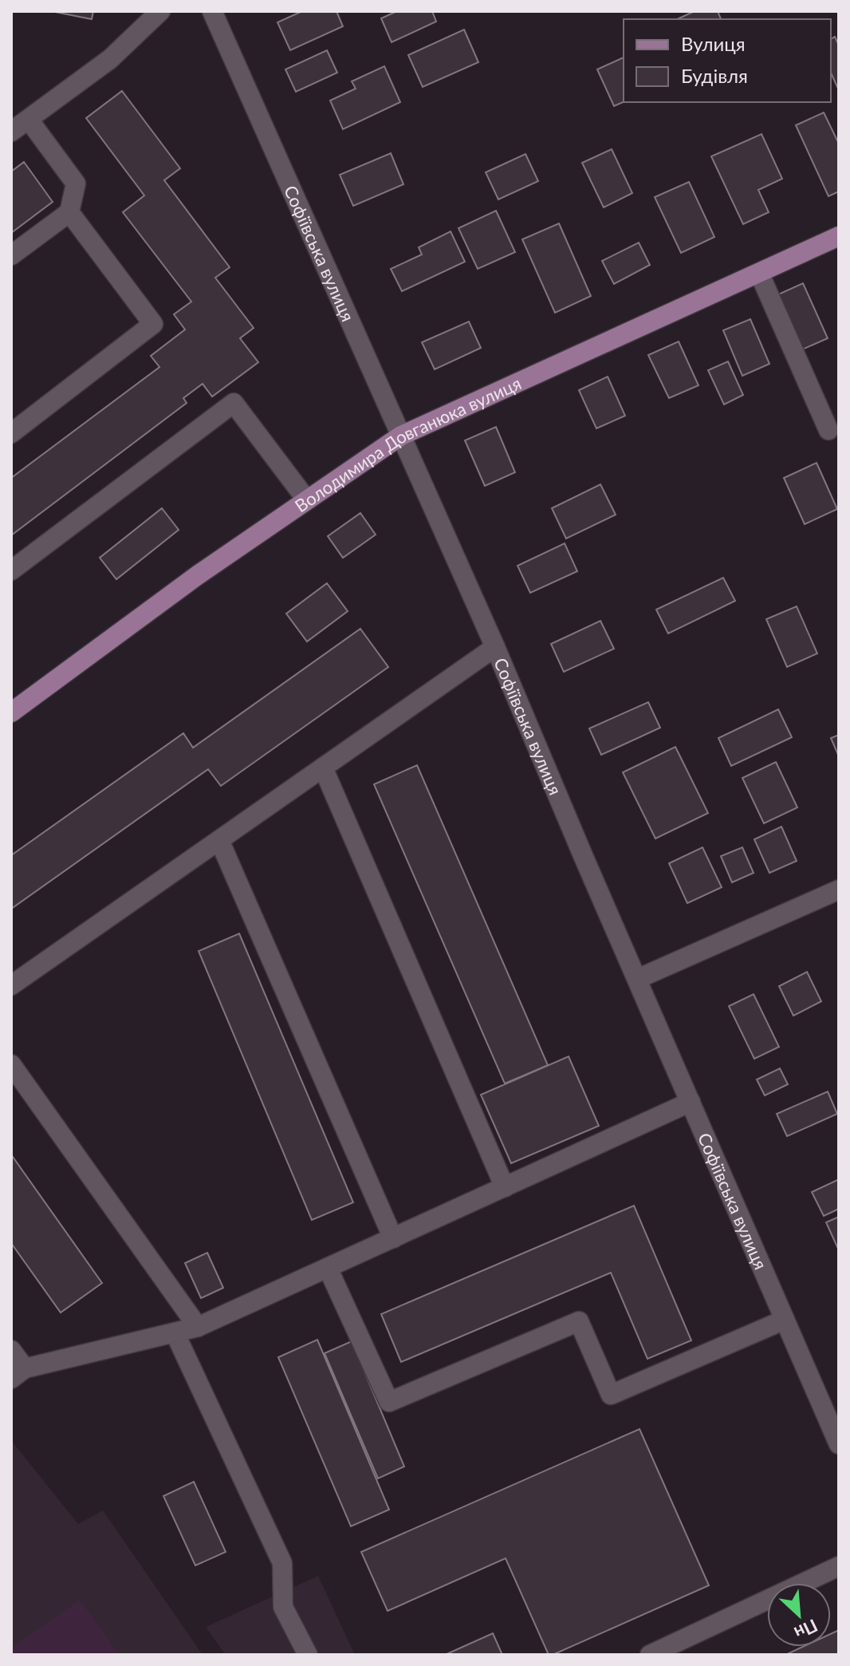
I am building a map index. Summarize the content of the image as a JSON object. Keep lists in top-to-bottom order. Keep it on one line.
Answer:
{"streets":{"main road":["Володимира Довганюка вулиця"],"street":["Софіївська вулиця"]},"crossings":[["Софіївська вулиця","Володимира Довганюка вулиця"]],"legend":["Вулиця","Будівля"],"north":"bottom right"}
